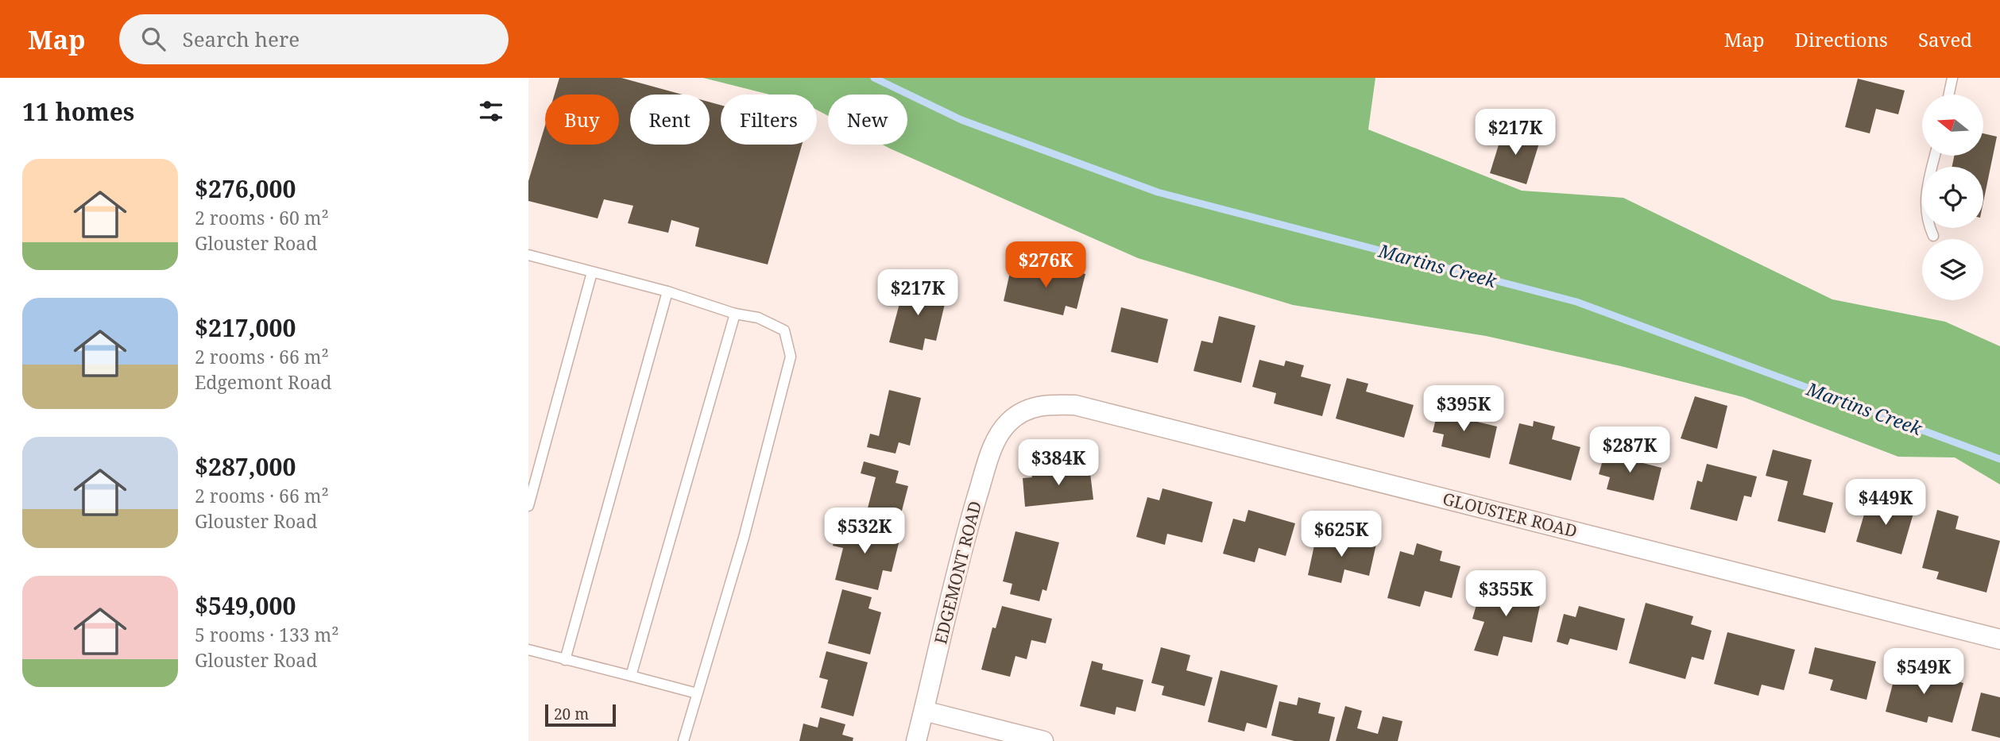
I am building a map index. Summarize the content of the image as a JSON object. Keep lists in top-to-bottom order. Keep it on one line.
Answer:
{"streets":{"street":["GLOUSTER ROAD","EDGEMONT ROAD"]},"crossings":[["GLOUSTER ROAD","EDGEMONT ROAD"]],"water":["Martins Creek"],"scale_bar":"20 m","north":"left","page":{"header":"Map","search":"Search here","nav":["Map","Directions","Saved"],"heading":"11 homes","chip":["Buy","Rent","Filters","New"],"price":["$217K","$276K","$217K","$395K","$287K","$384K","$449K","$532K","$625K","$355K","$549K"],"list":[{"name":"$276,000","note":"2 rooms · 60 m² · Glouster Road"},{"name":"$217,000","note":"2 rooms · 66 m² · Edgemont Road"},{"name":"$287,000","note":"2 rooms · 66 m² · Glouster Road"},{"name":"$549,000","note":"5 rooms · 133 m² · Glouster Road"}],"scale":"20 m"}}
